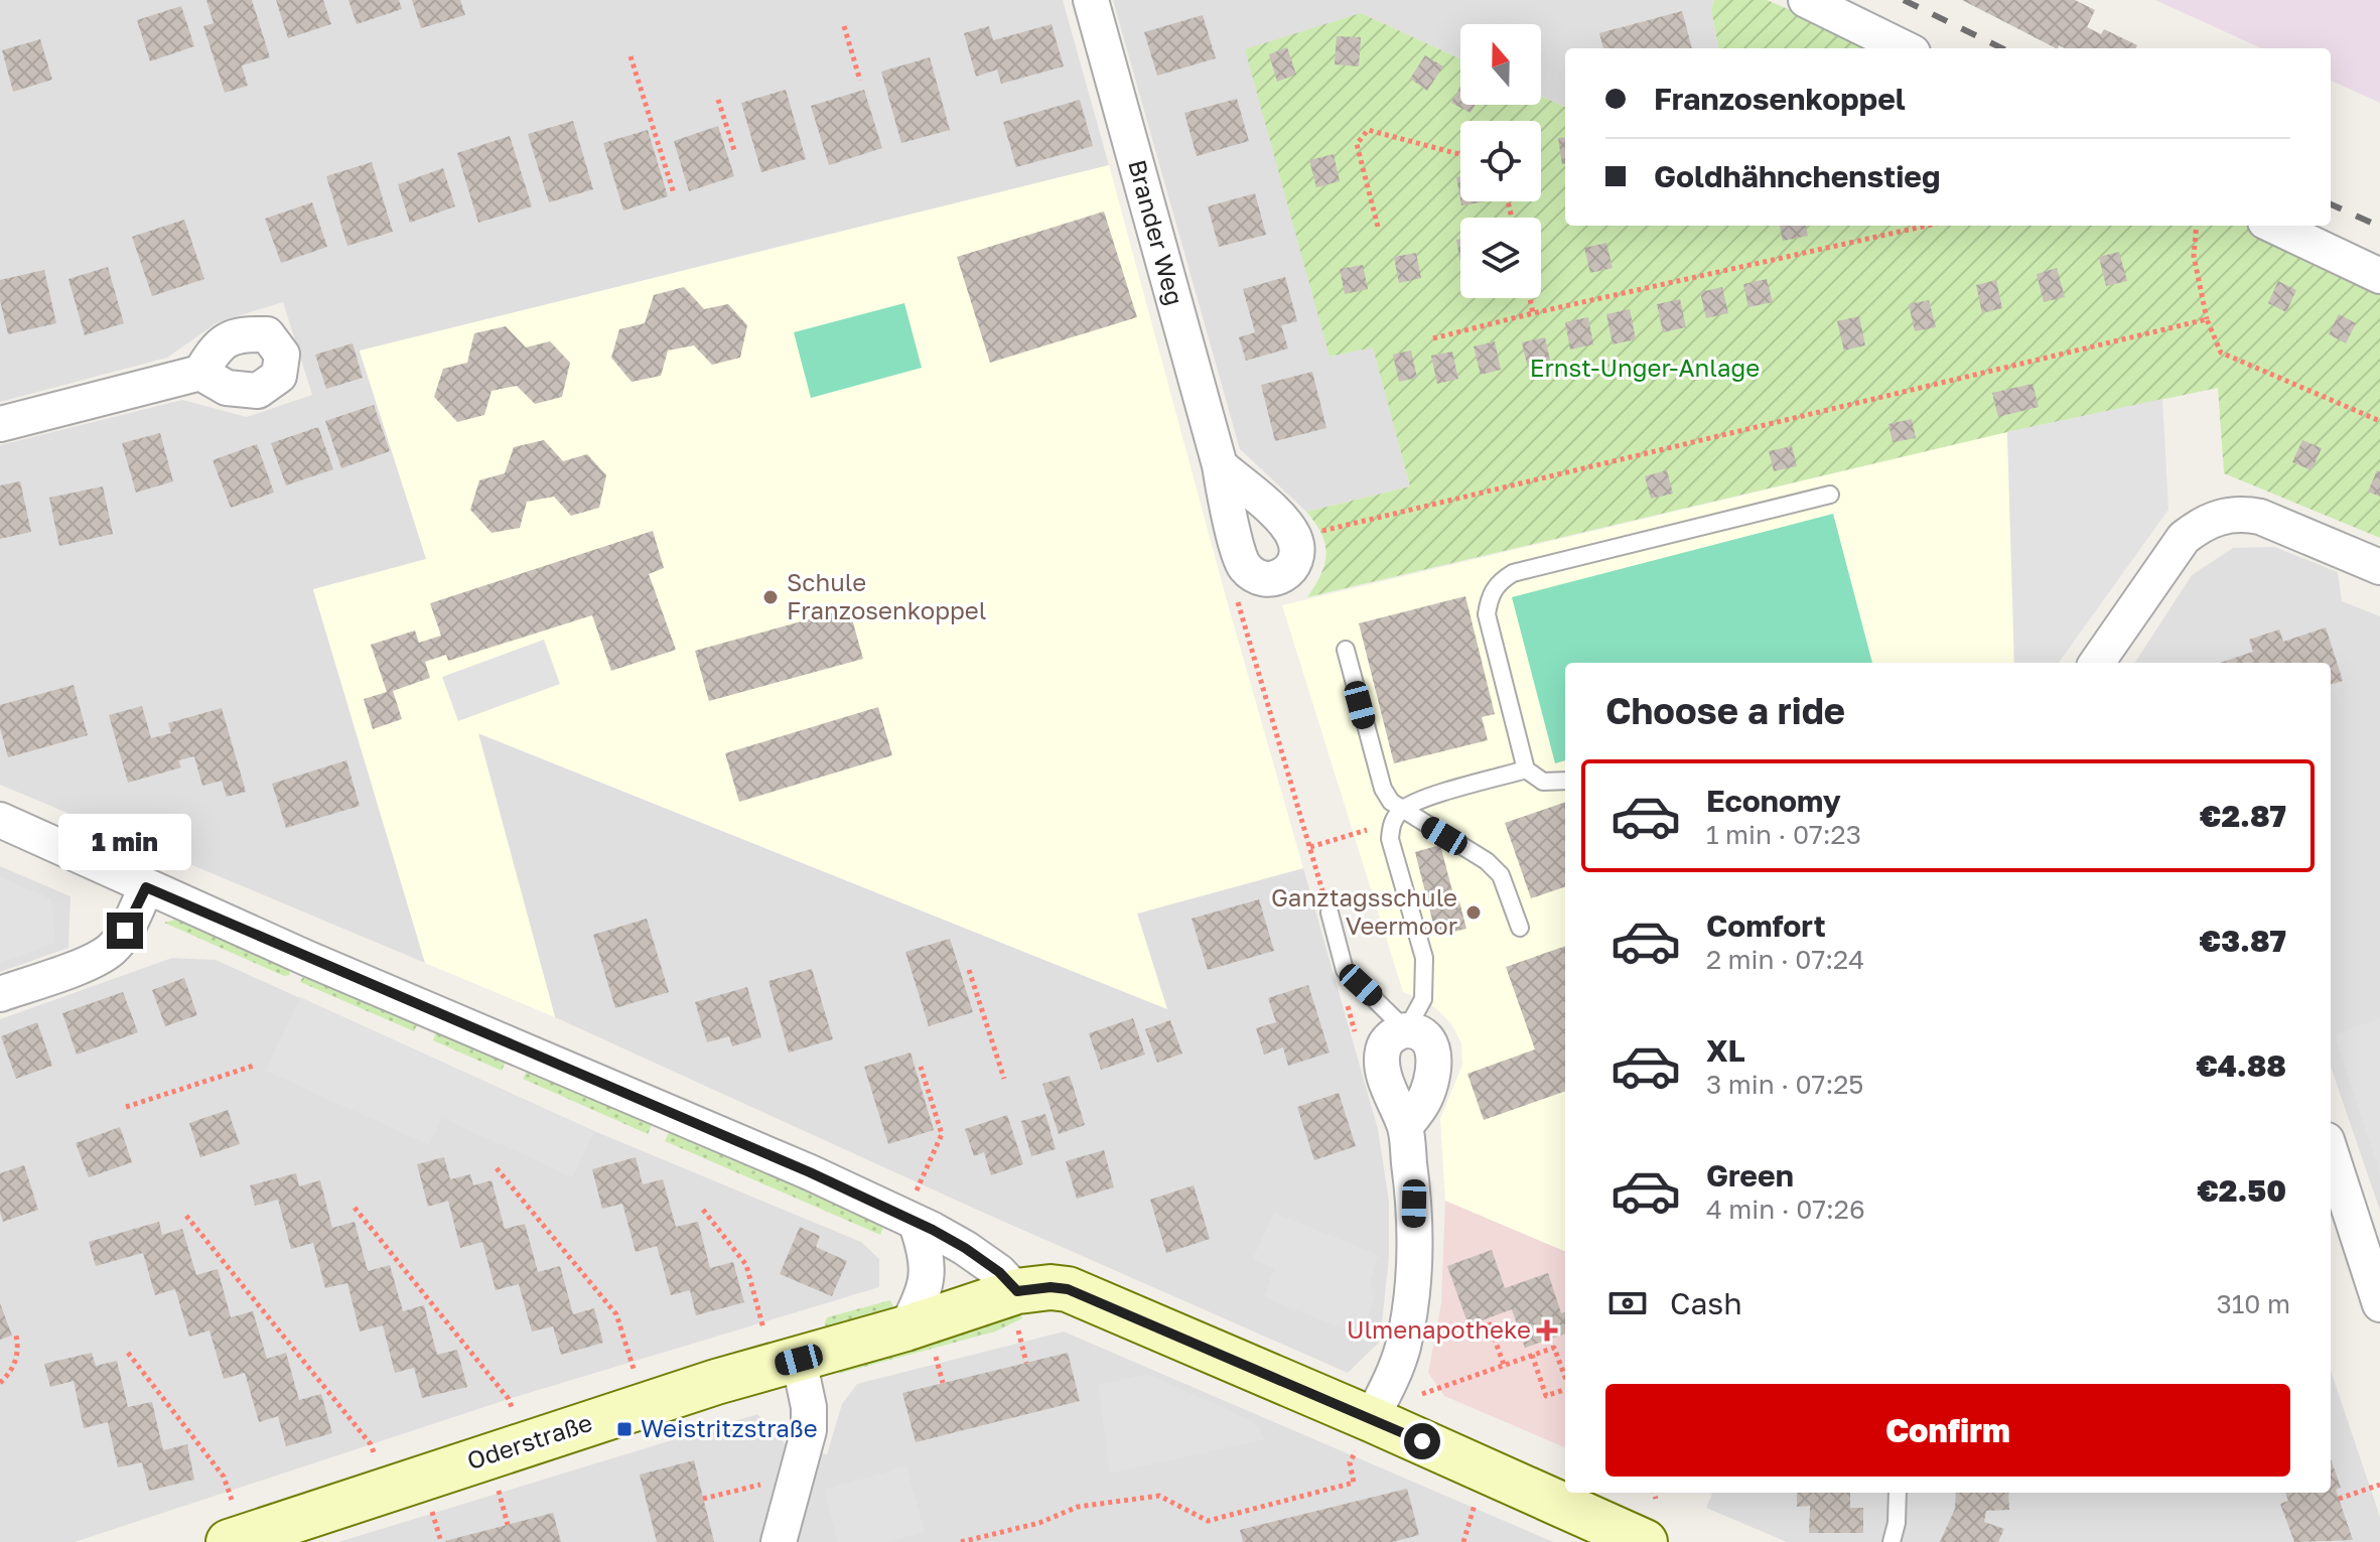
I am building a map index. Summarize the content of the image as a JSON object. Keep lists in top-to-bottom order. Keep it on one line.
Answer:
{"streets":{"street":["Brander Weg","Oderstraße"]},"parks":["Ernst-Unger-Anlage"],"places":{"other":["Schule Franzosenkoppel","Ganztagsschule Veermoor"],"health":["Ulmenapotheke"],"transit":["Weistritzstraße"]},"north":"top","page":{"banner":["Franzosenkoppel","Goldhähnchenstieg"],"heading":"Choose a ride","list":[{"name":"Economy","note":"1 min · 07:23","value":"€2.87"},{"name":"Comfort","note":"2 min · 07:24","value":"€3.87"},{"name":"XL","note":"3 min · 07:25","value":"€4.88"},{"name":"Green","note":"4 min · 07:26","value":"€2.50"}],"bubble":"1 min","pay":["Cash","310 m"],"buttons":"Confirm"}}
